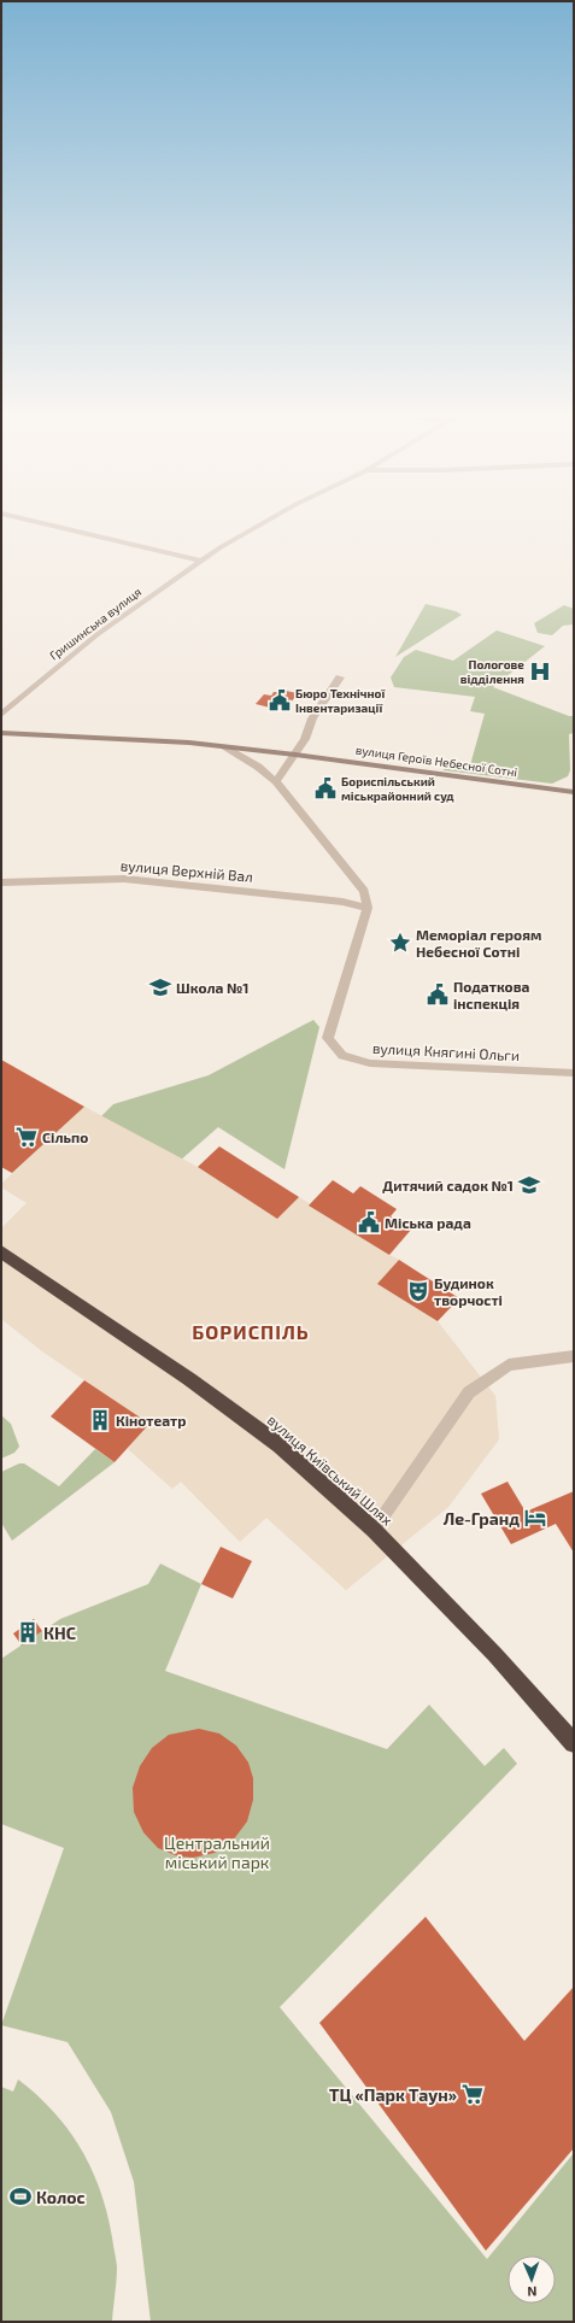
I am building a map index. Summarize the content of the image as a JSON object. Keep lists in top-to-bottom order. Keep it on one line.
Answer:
{"streets":{"highway":["вулиця Київський Шлях"],"street":["Гришинська вулиця","вулиця Героїв Небесної Сотні","вулиця Верхній Вал","вулиця Княгині Ольги"]},"crossings":[["вулиця Героїв Небесної Сотні","вулиця Верхній Вал"],["вулиця Героїв Небесної Сотні","вулиця Княгині Ольги"],["вулиця Верхній Вал","вулиця Княгині Ольги"]],"districts":["БОРИСПІЛЬ"],"parks":["Центральний міський парк"],"places":{"hospital":["Пологове відділення"],"public building":["Бюро Технічної Інвентаризації","Бориспільський міськрайонний суд","Податкова інспекція","Міська рада"],"place":["Меморіал героям Небесної Сотні"],"school or university":["Школа №1","Дитячий садок №1"],"supermarket":["Сільпо","ТЦ «Парк Таун»"],"theatre":["Будинок творчості"],"building":["Кінотеатр","КНС"],"hotel":["Ле-Гранд"],"sports":["Колос"]},"north":"bottom"}
